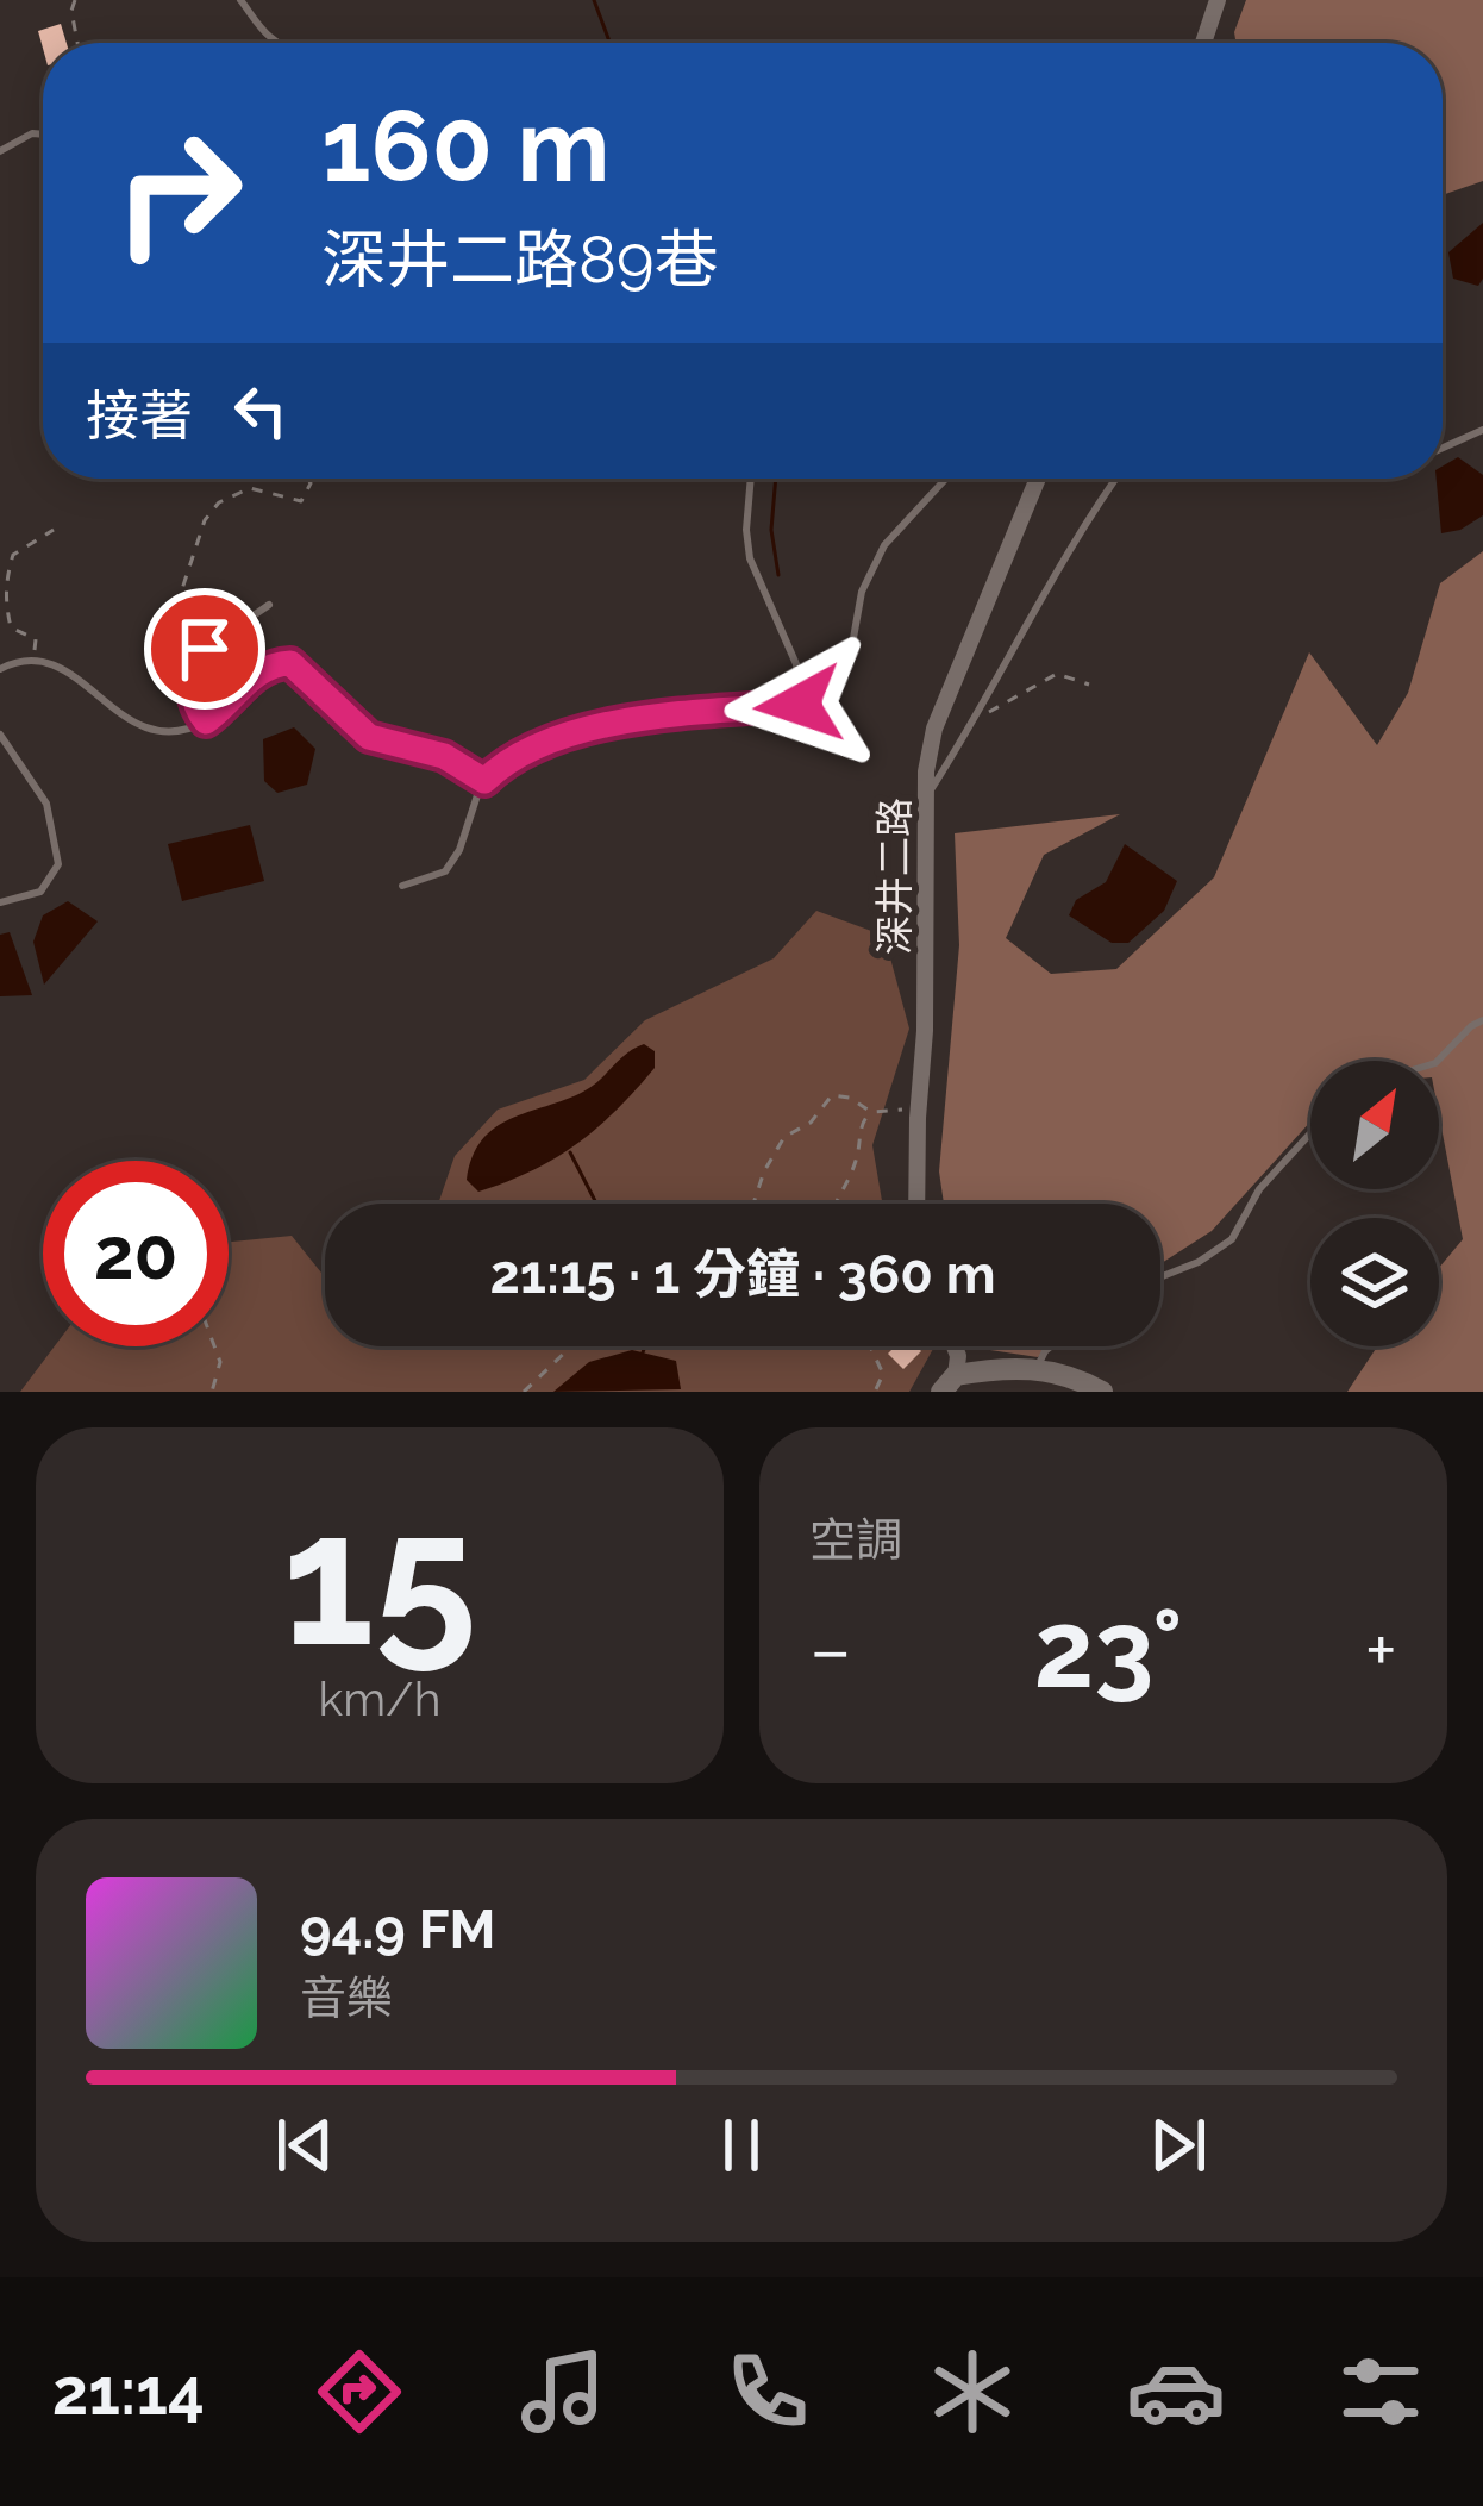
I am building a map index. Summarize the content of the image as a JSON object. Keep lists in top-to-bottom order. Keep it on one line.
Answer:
{"streets":{"street":["深井二路"]},"north":"top right","page":{"turn":["160 m","深井二路89巷"],"then":"接著","limit":"20","trip":"21:15 · 1 分鐘 · 360 m","tile":[["15","km/h"],"空調"],"heat":["−","23°","+"],"song":["94.9 FM","音樂"],"tabs":"21:14"}}
